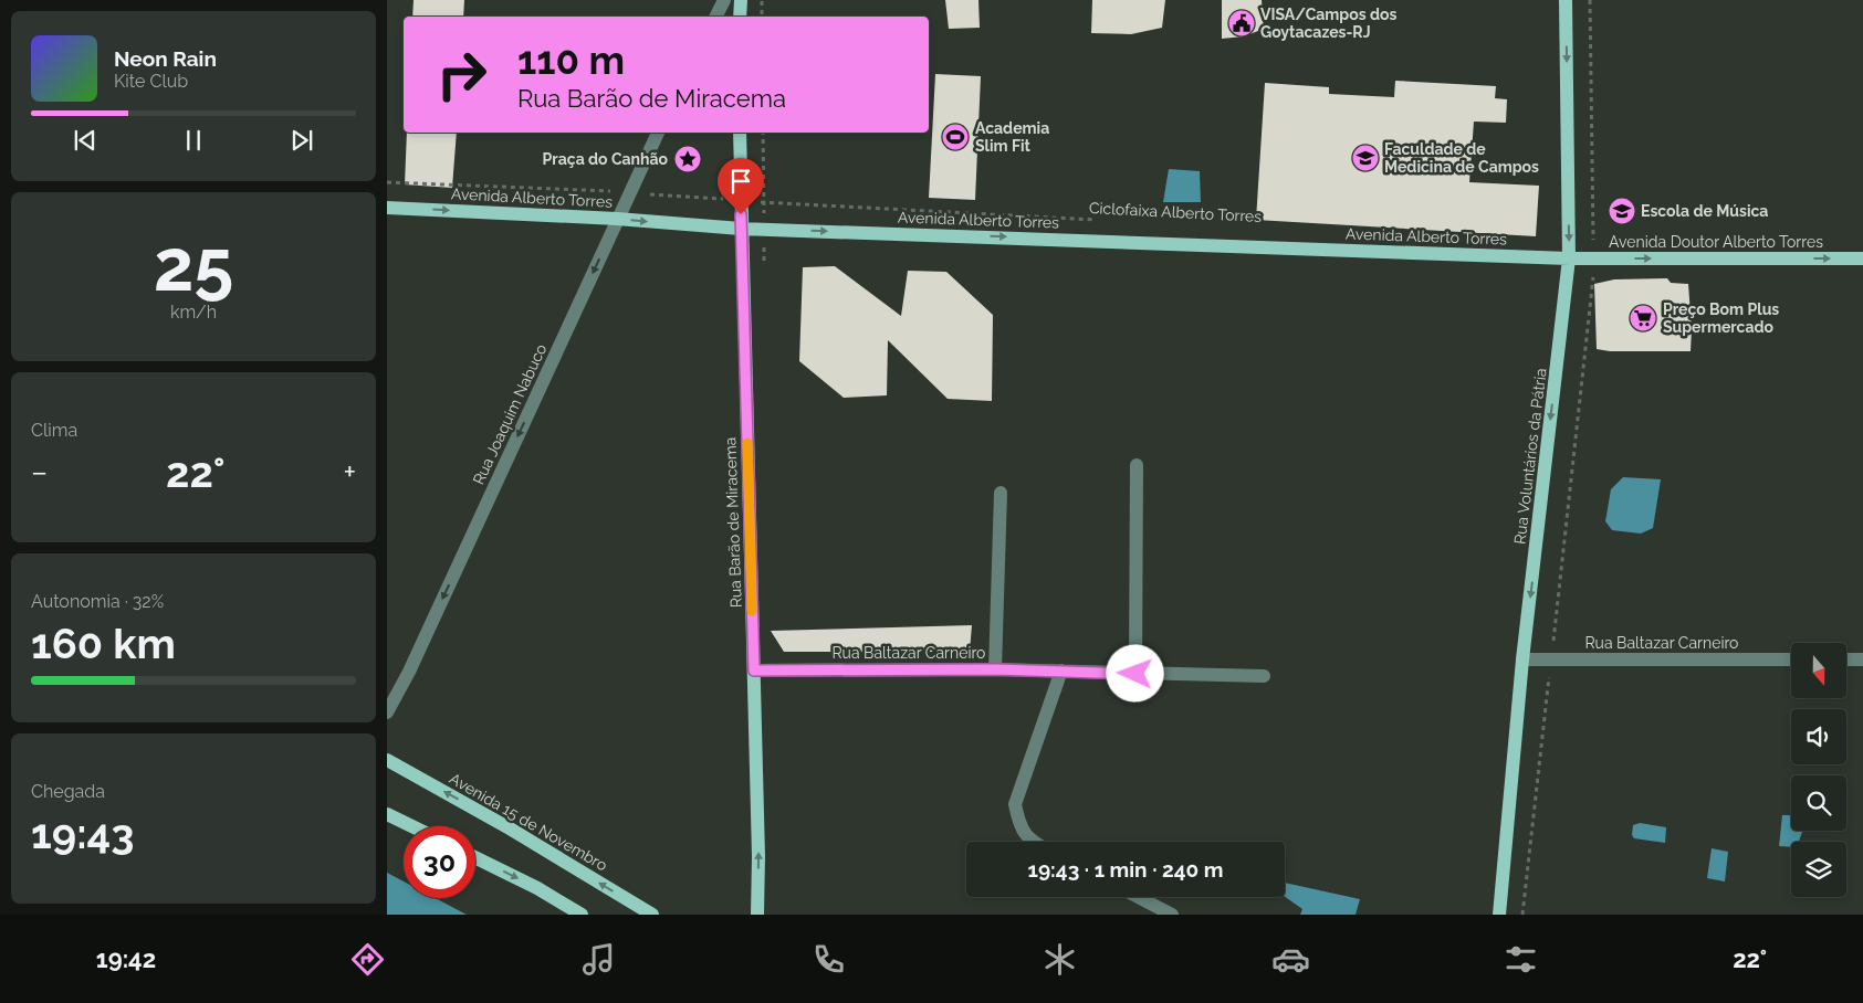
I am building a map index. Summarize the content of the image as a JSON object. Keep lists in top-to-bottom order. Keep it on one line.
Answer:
{"streets":{"main road":["Avenida Alberto Torres","Avenida Doutor Alberto Torres","Rua Voluntários da Pátria","Rua Barão de Miracema","Avenida 15 de Novembro"],"street":["Rua Joaquim Nabuco","Rua Baltazar Carneiro"],"path":["Ciclofaixa Alberto Torres"]},"crossings":[["Avenida Alberto Torres","Avenida Doutor Alberto Torres"],["Avenida Alberto Torres","Rua Joaquim Nabuco"],["Avenida Alberto Torres","Rua Voluntários da Pátria"],["Avenida Alberto Torres","Rua Barão de Miracema"],["Ciclofaixa Alberto Torres","Rua Joaquim Nabuco"],["Ciclofaixa Alberto Torres","Rua Barão de Miracema"],["Avenida Doutor Alberto Torres","Rua Voluntários da Pátria"],["Rua Voluntários da Pátria","Rua Baltazar Carneiro"],["Rua Barão de Miracema","Rua Baltazar Carneiro"]],"one_way":["Avenida Alberto Torres","Avenida Doutor Alberto Torres","Rua Joaquim Nabuco","Rua Voluntários da Pátria"],"places":{"public building":["VISA/Campos dos Goytacazes-RJ"],"sports":["Academia Slim Fit"],"school or university":["Faculdade de Medicina de Campos","Escola de Música"],"place":["Praça do Canhão"],"supermarket":["Preço Bom Plus Supermercado"]},"north":"bottom","page":{"turn":["110 m","Rua Barão de Miracema"],"song":["Neon Rain","Kite Club"],"tile":[["25","km/h"],"Clima",["Autonomia · 32%","160 km"],["Chegada","19:43"]],"heat":["−","22°","+"],"limit":"30","trip":"19:43 · 1 min · 240 m","tabs":["19:42","22°"]}}
